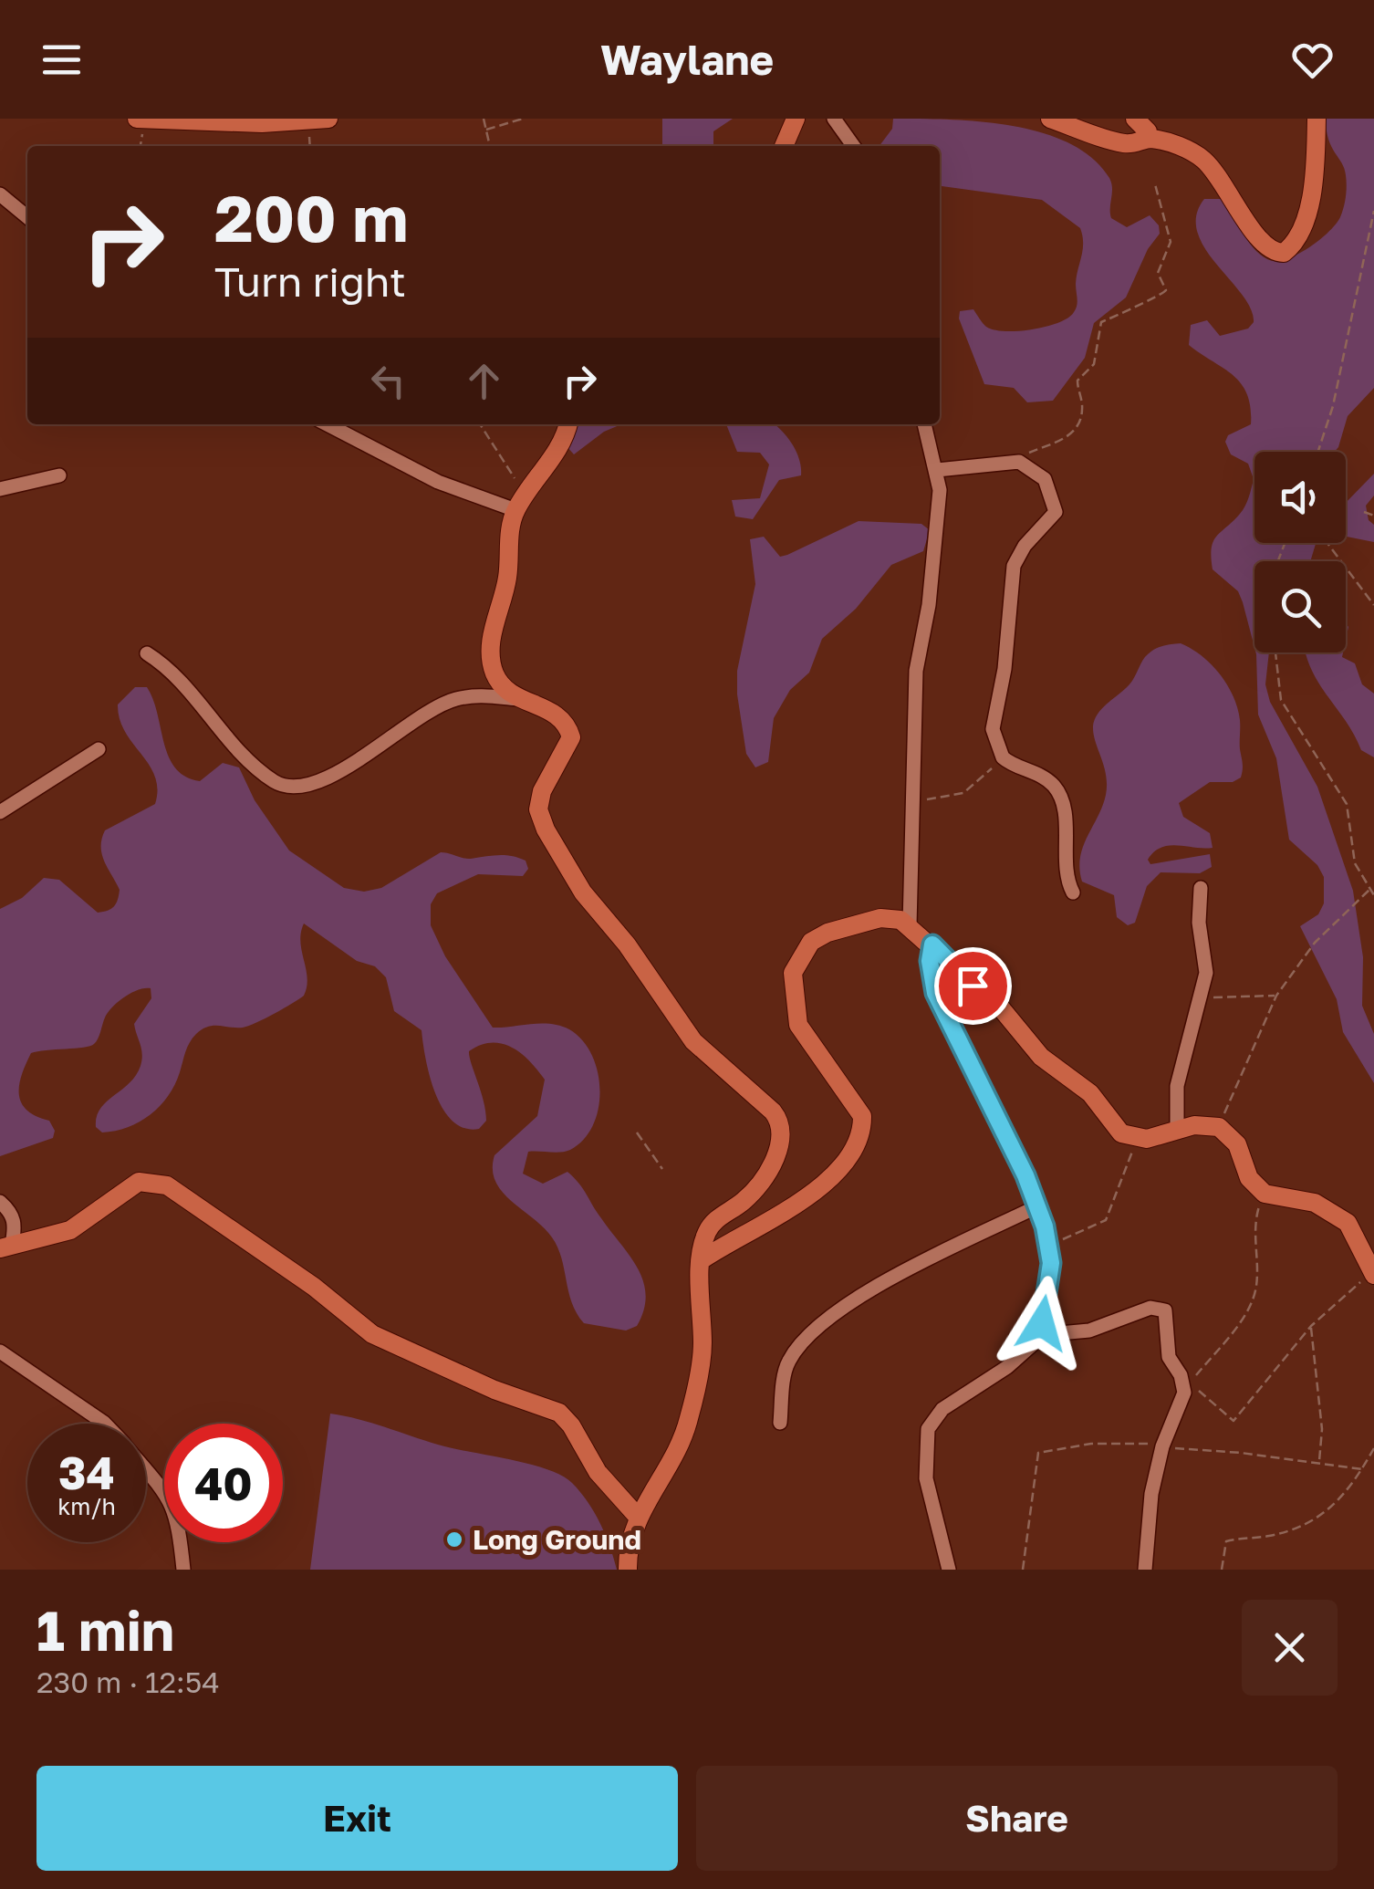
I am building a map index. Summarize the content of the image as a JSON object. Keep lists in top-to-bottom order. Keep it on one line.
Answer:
{"places":["Long Ground"],"page":{"header":"Waylane","turn":["200 m","Turn right"],"speed":"34 km/h","limit":"40","heading":["1 min","230 m · 12:54"],"buttons":["Exit","Share"]}}
